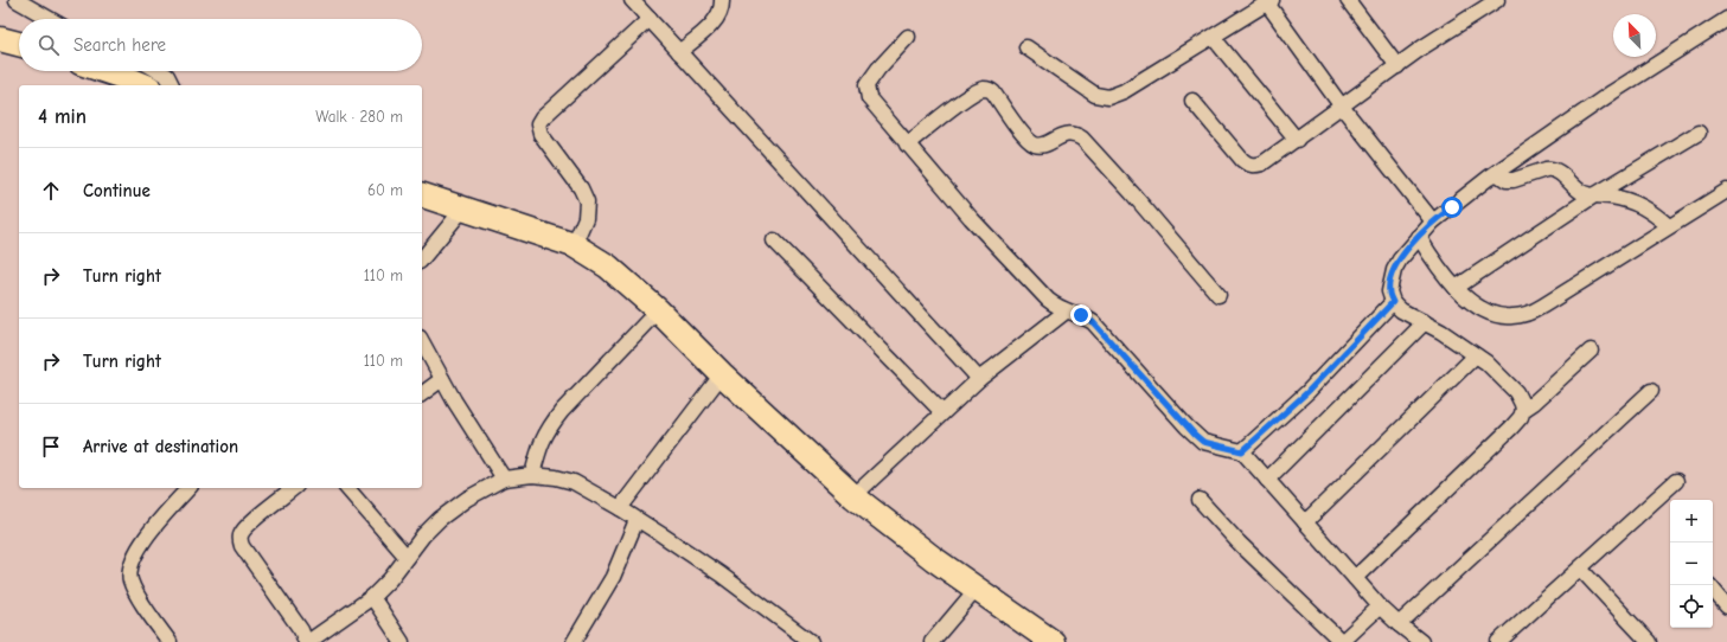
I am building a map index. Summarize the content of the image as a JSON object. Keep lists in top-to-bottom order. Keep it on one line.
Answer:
{"north":"top left","page":{"search":"Search here","heading":["4 min","Walk · 280 m"],"list":[["Continue","60 m"],["Turn right","110 m"],["Turn right","110 m"],"Arrive at destination"],"map_buttons":["+","−"]}}
